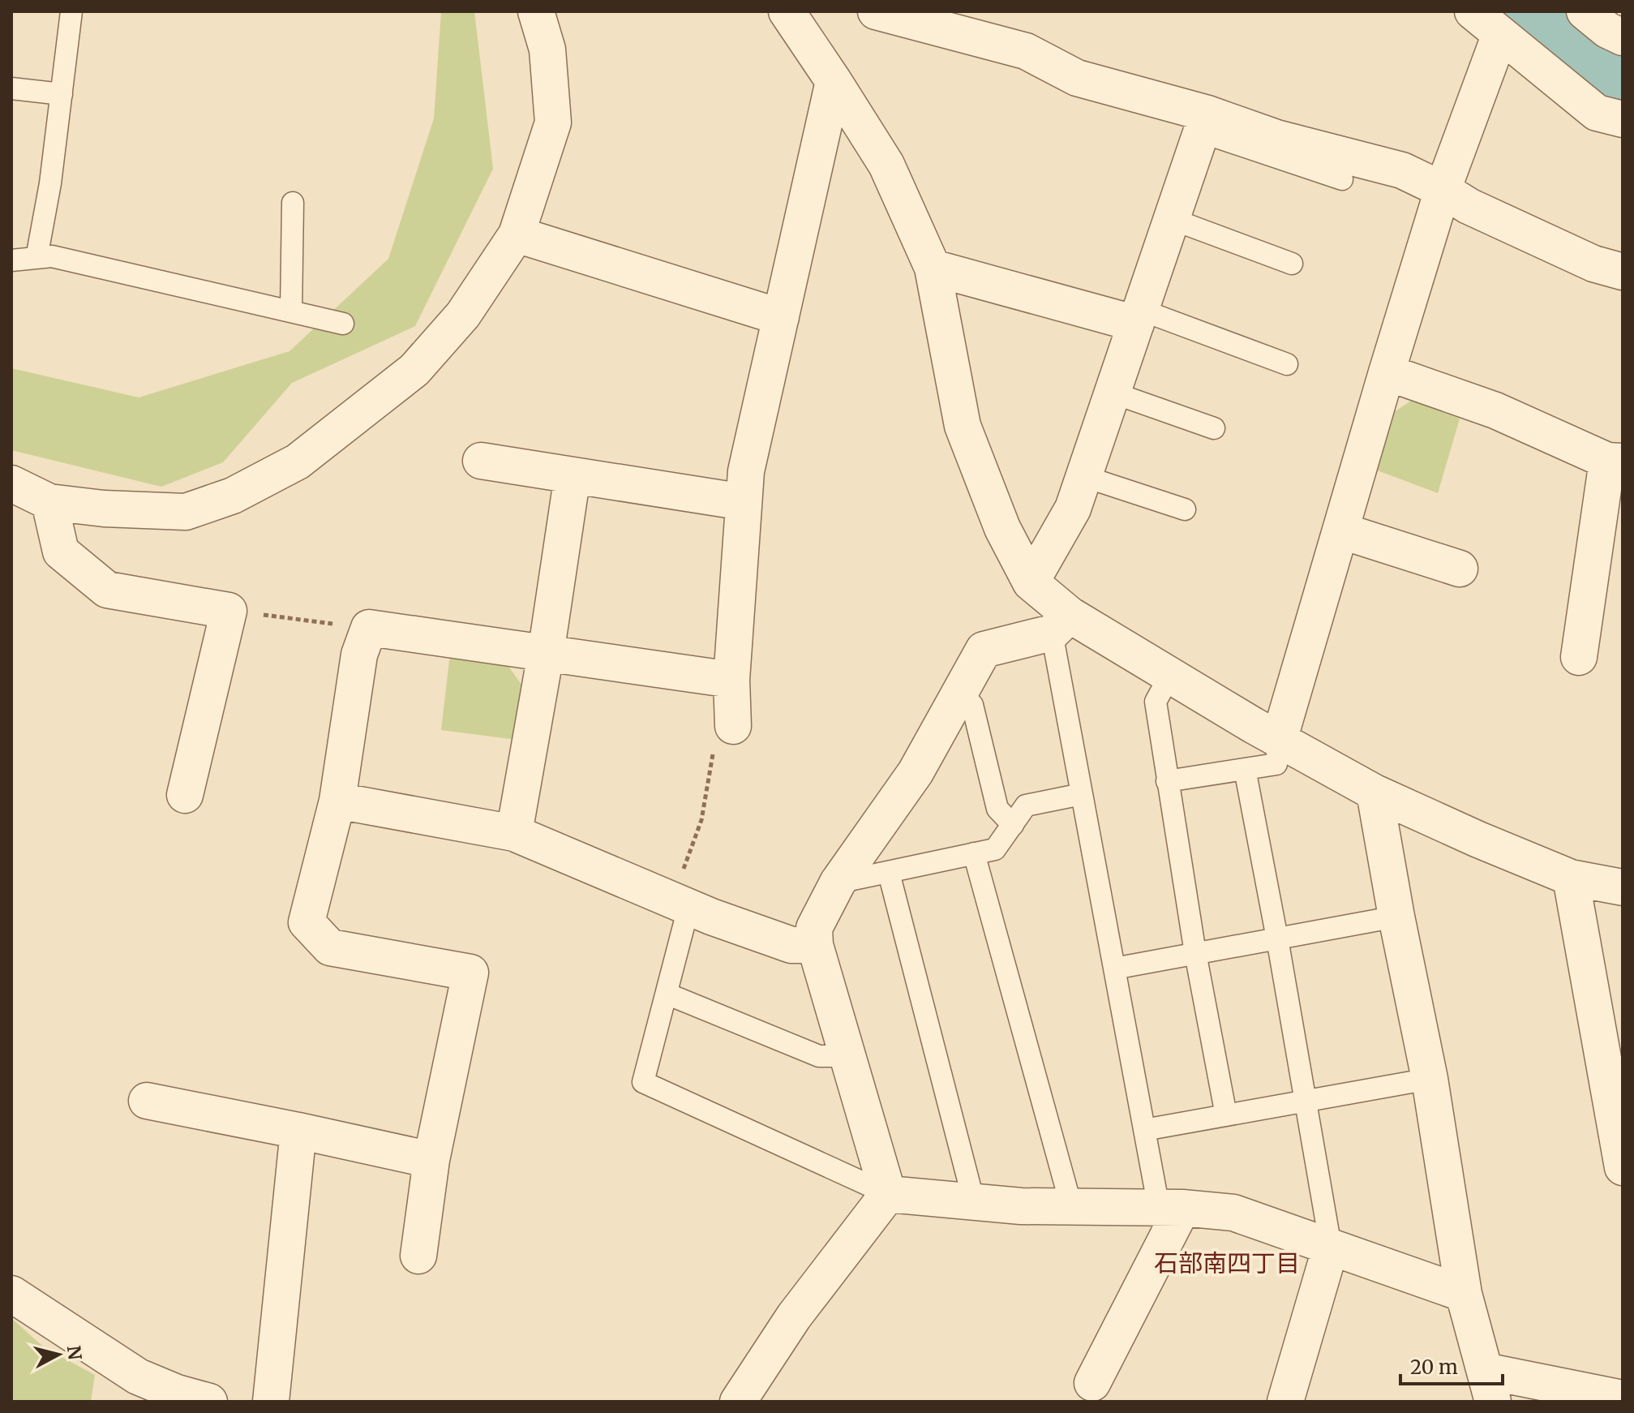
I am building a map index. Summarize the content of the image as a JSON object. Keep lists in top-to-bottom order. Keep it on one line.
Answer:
{"districts":["石部南四丁目"],"scale_bar":"20 m","north":"right"}
